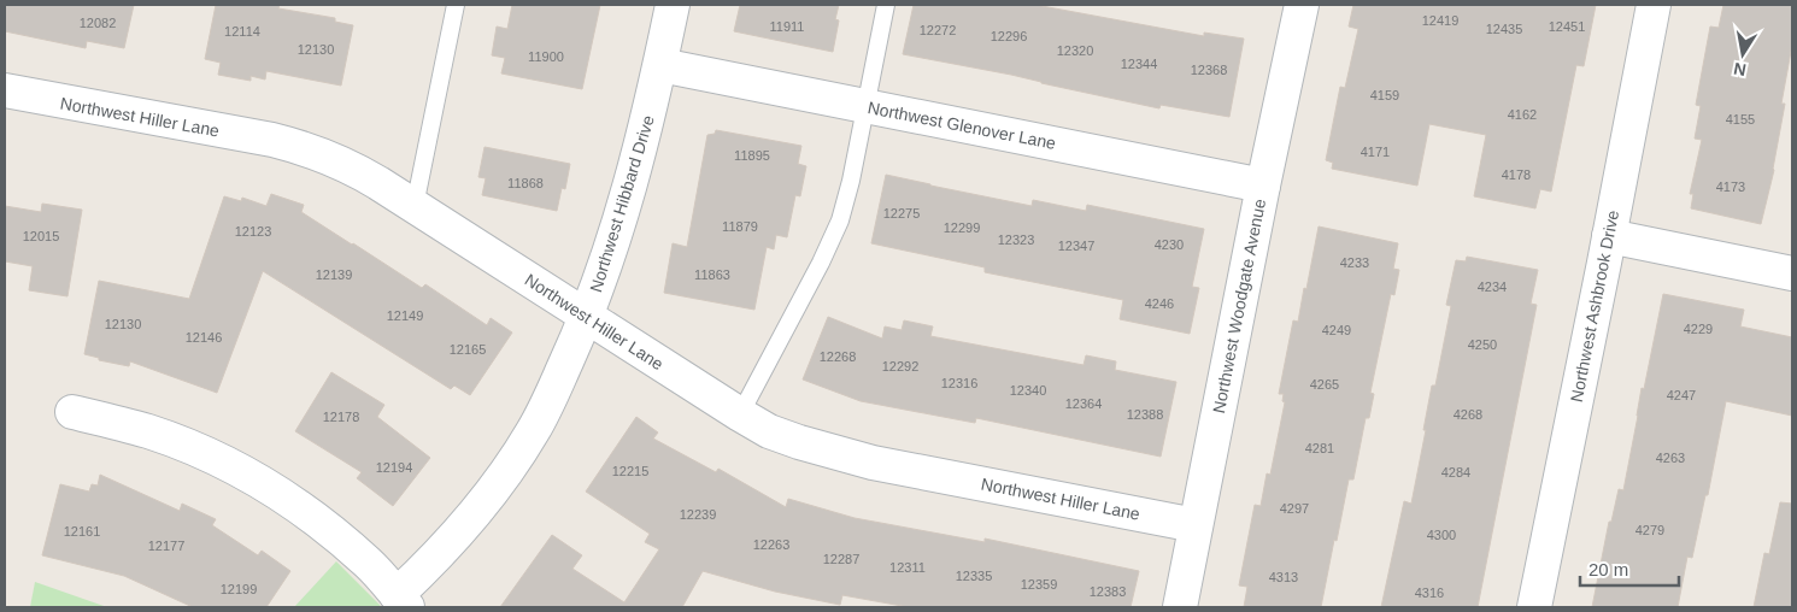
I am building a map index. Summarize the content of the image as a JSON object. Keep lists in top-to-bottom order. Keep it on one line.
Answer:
{"streets":{"street":["Northwest Hiller Lane","Northwest Glenover Lane","Northwest Hibbard Drive","Northwest Woodgate Avenue","Northwest Ashbrook Drive"]},"crossings":[["Northwest Hiller Lane","Northwest Hibbard Drive"],["Northwest Hiller Lane","Northwest Woodgate Avenue"],["Northwest Glenover Lane","Northwest Hibbard Drive"],["Northwest Glenover Lane","Northwest Woodgate Avenue"]],"house_numbers":["12419","12082","11911","12451","12435","12272","12114","12296","12130","12320","11900","12344","12368","4159","4162","4155","4171","11895","4178","11868","4173","12275","11879","12299","12123","12015","12323","4230","12347","4233","12139","11863","4234","4246","12149","12130","4229","4249","12146","4250","12165","12268","12292","12316","4265","12340","4247","12364","12388","4268","12178","4281","4263","12194","12215","4284","4297","12239","4279","12161","4300","12263","12177","12287","12311","12335","4313","12359","12199","12383","4316"],"scale_bar":"20 m","north":"bottom"}
